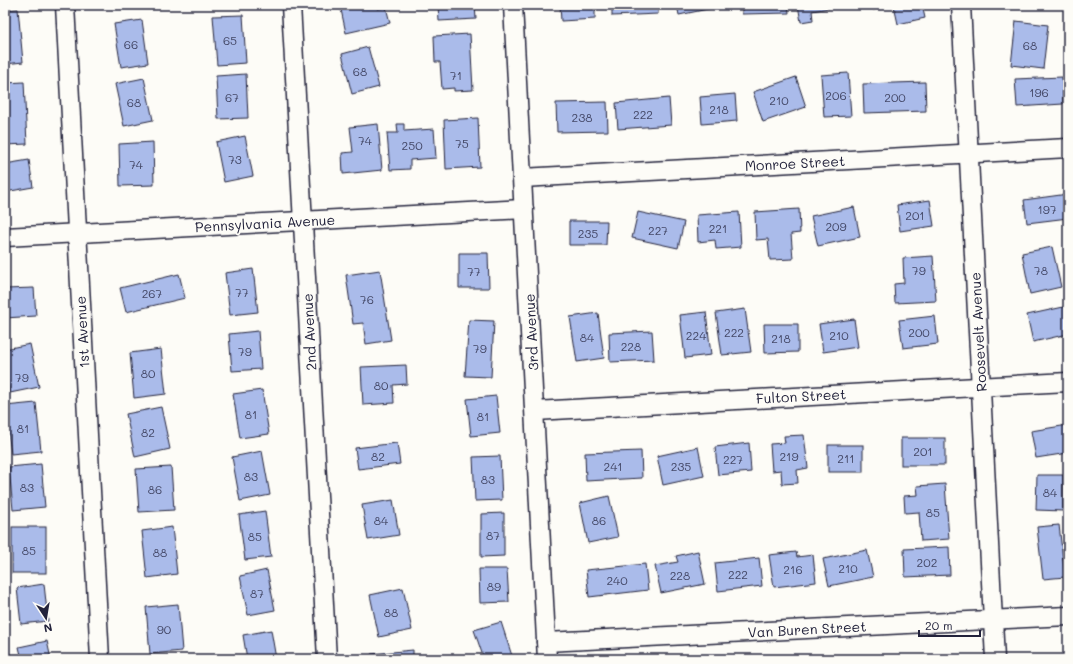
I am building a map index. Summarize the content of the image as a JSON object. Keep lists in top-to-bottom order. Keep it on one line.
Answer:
{"streets":{"street":["Monroe Street","Pennsylvania Avenue","1st Avenue","2nd Avenue","3rd Avenue","Roosevelt Avenue","Fulton Street","Van Buren Street"]},"crossings":[["Monroe Street","3rd Avenue"],["Monroe Street","Roosevelt Avenue"],["Pennsylvania Avenue","1st Avenue"],["Pennsylvania Avenue","2nd Avenue"],["Pennsylvania Avenue","3rd Avenue"],["3rd Avenue","Fulton Street"],["3rd Avenue","Van Buren Street"],["Roosevelt Avenue","Fulton Street"],["Roosevelt Avenue","Van Buren Street"]],"house_numbers":["65","66","68","68","71","196","206","67","200","210","68","218","222","238","74","75","250","73","74","197","201","209","221","227","235","79","78","77","77","267","76","222","200","224","210","84","218","228","79","79","80","79","80","81","81","81","82","201","82","219","211","227","241","235","83","83","83","86","84","85","84","86","87","85","85","88","202","210","216","222","228","240","89","87","88","90"],"scale_bar":"20 m","north":"bottom"}
